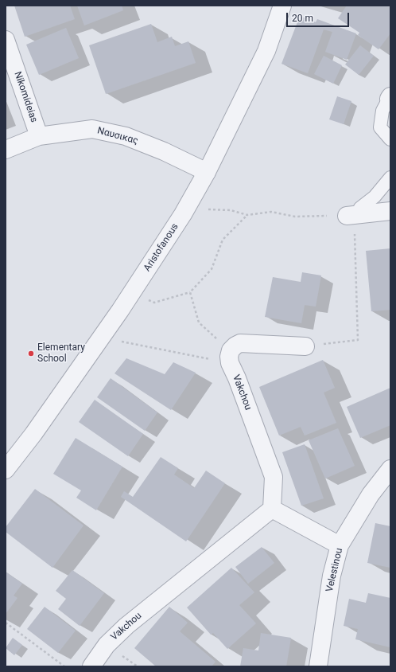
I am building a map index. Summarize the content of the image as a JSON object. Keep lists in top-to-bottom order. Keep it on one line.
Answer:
{"streets":{"street":["Nikomideias","Ναυσικας","Aristofanous","Vakchou","Velestinou"]},"crossings":[["Nikomideias","Ναυσικας"],["Ναυσικας","Aristofanous"]],"places":["Elementary School"],"scale_bar":"20 m"}
